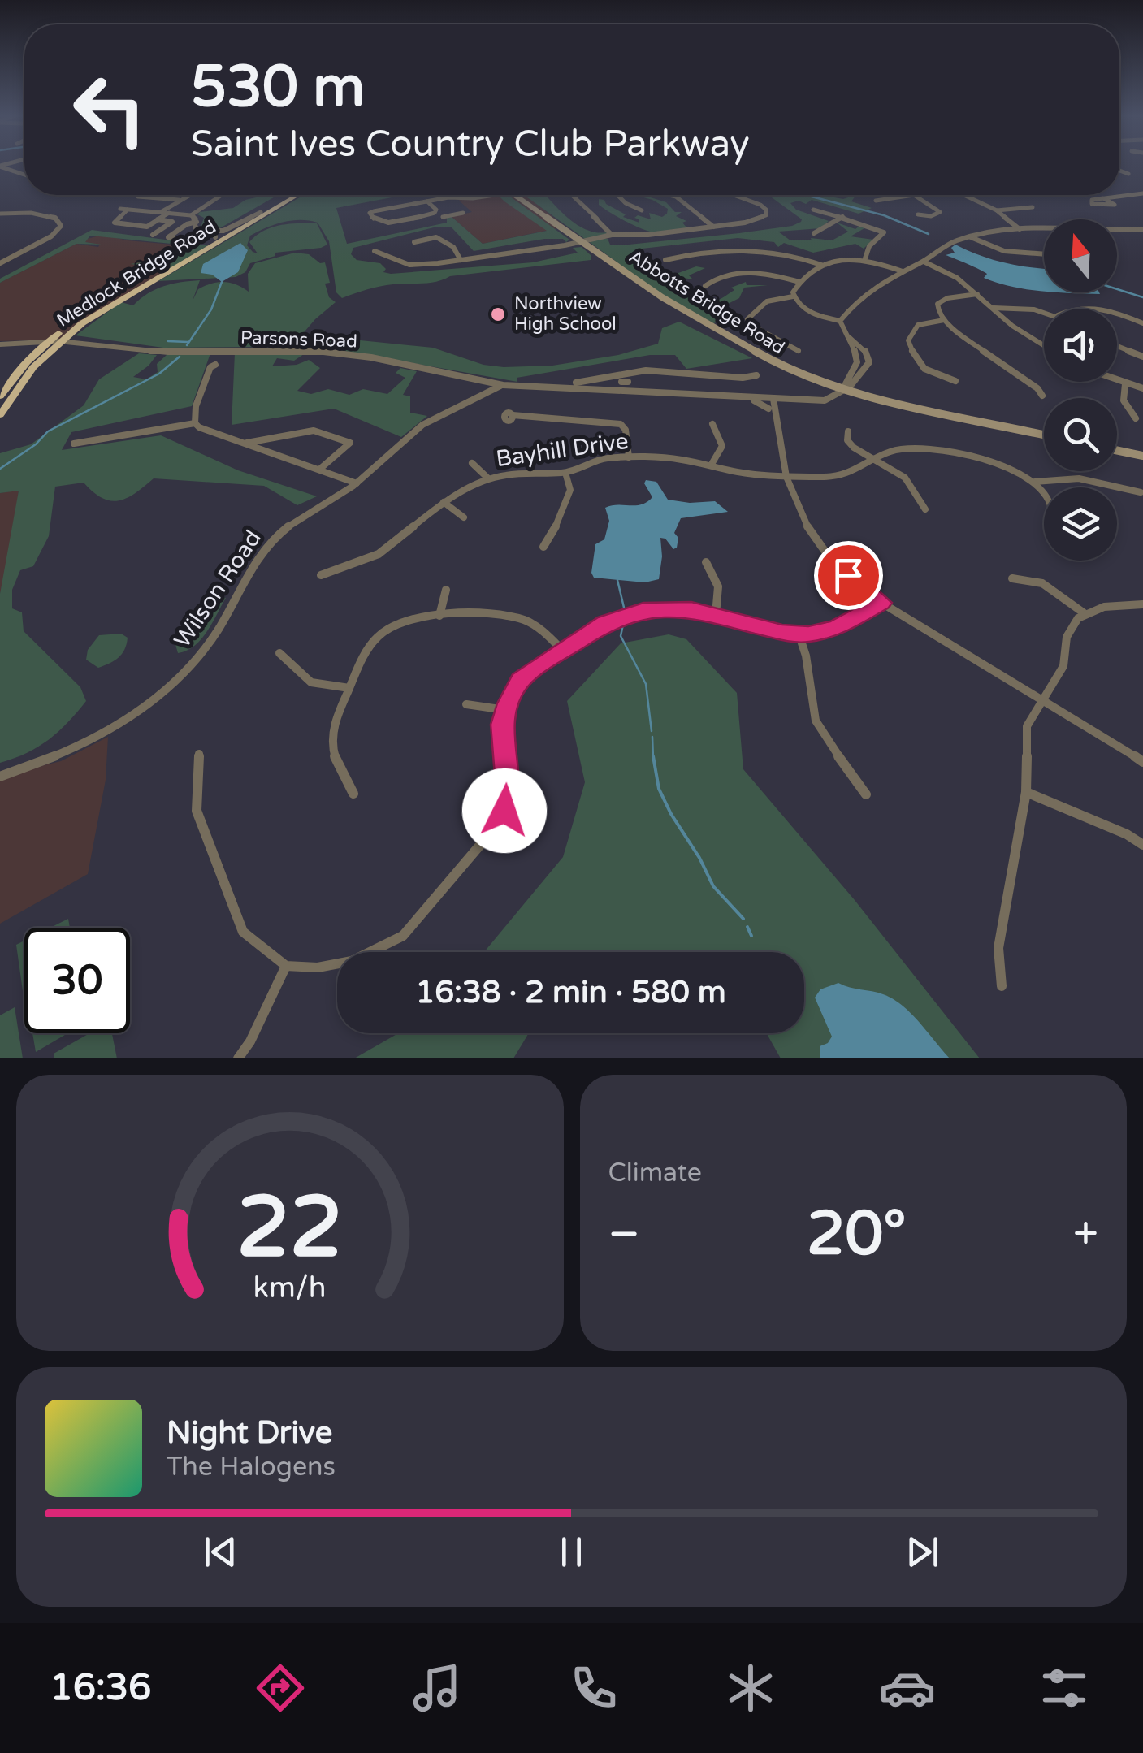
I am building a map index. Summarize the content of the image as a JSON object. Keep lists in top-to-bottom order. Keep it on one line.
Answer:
{"streets":{"highway":["Medlock Bridge Road"],"main road":["Abbotts Bridge Road"],"street":["Parsons Road","Bayhill Drive","Wilson Road"]},"crossings":[["Medlock Bridge Road","Parsons Road"],["Abbotts Bridge Road","Parsons Road"],["Parsons Road","Wilson Road"]],"places":["Northview High School"],"north":"top","page":{"turn":["530 m","Saint Ives Country Club Parkway"],"limit":"30","trip":"16:38 · 2 min · 580 m","tile":"Climate","heat":["−","20°","+"],"song":["Night Drive","The Halogens"],"tabs":"16:36","gauge":["22","km/h"]}}
